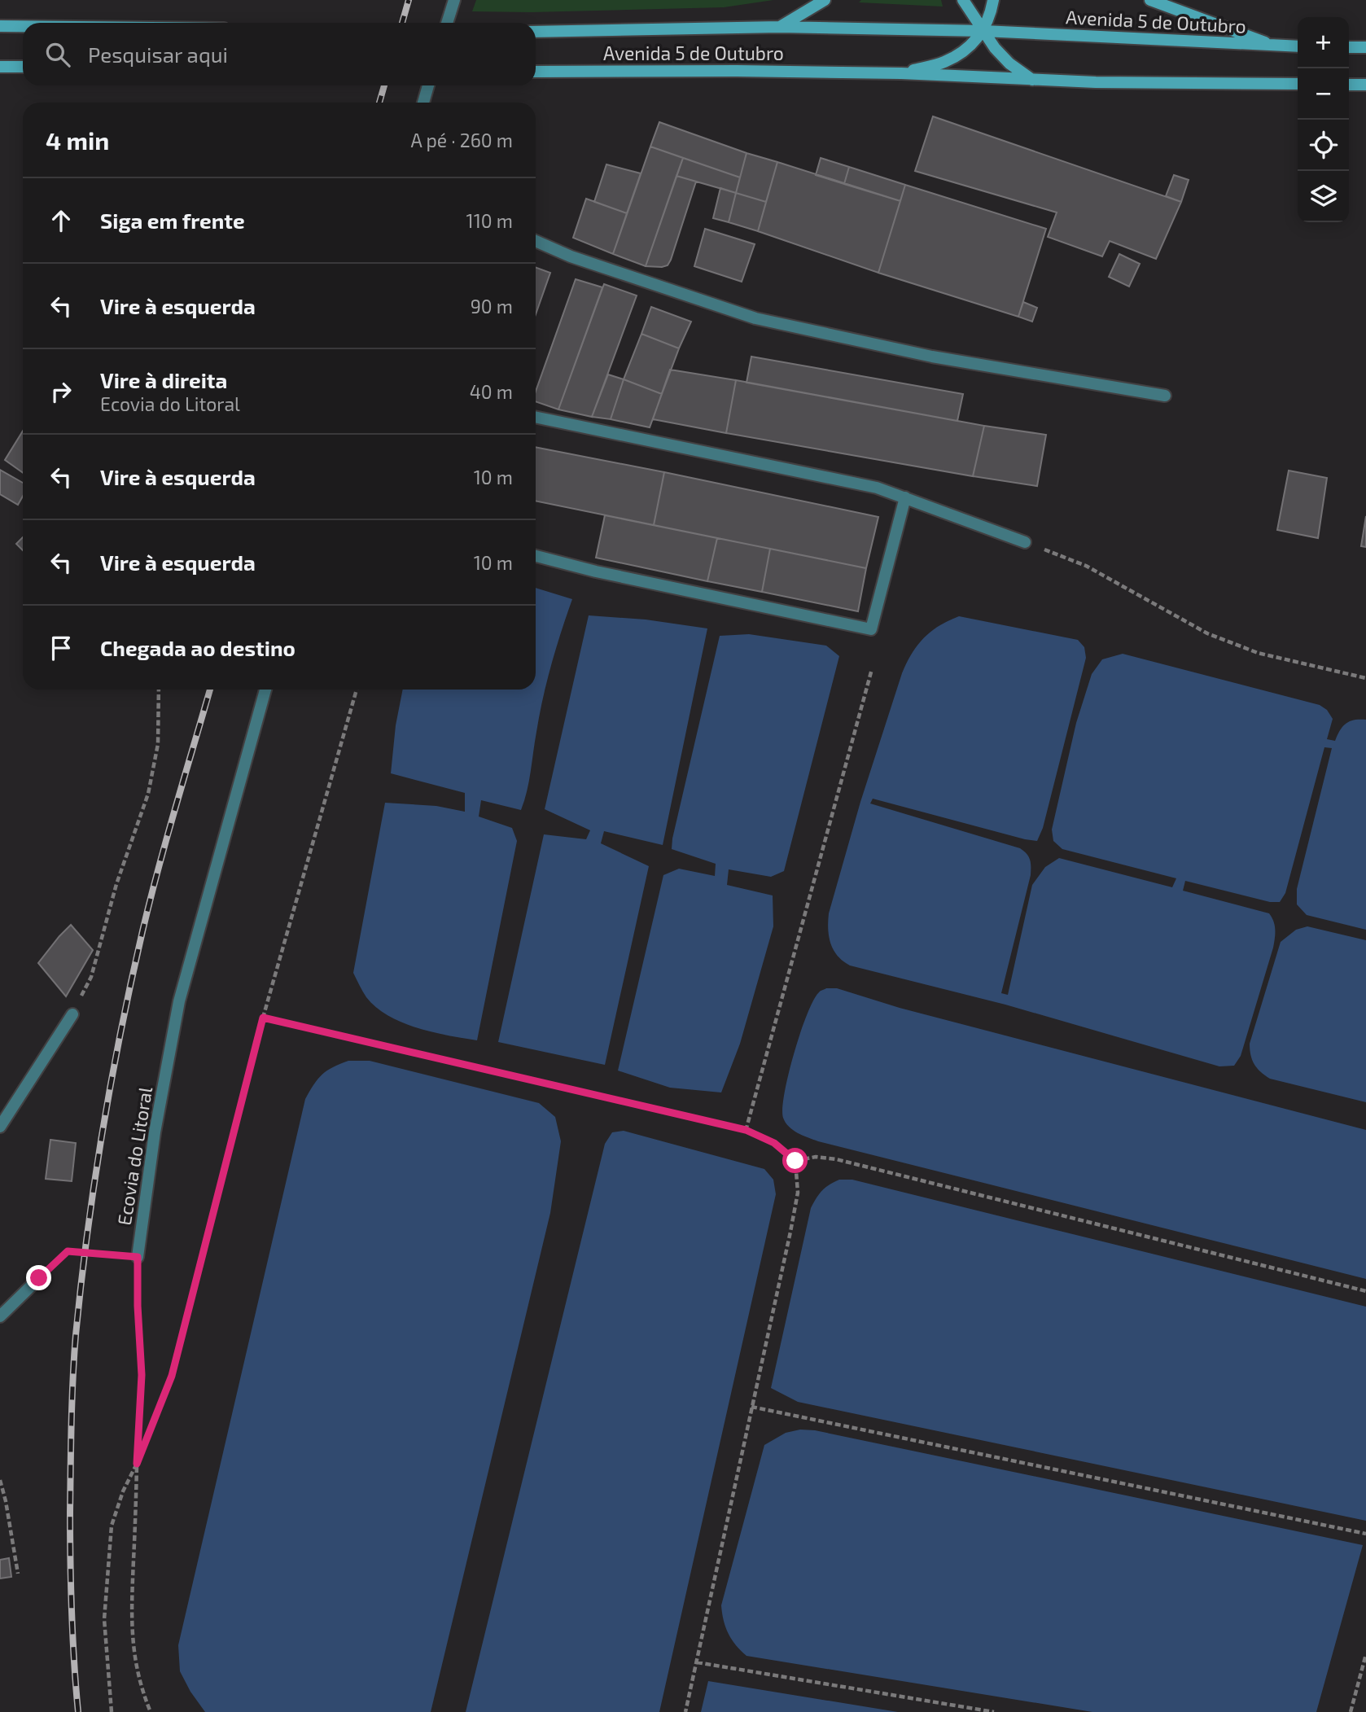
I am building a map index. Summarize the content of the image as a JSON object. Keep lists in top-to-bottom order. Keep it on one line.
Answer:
{"streets":{"main road":["Avenida 5 de Outubro"],"street":["Ecovia do Litoral"]},"page":{"map_buttons":["+","−"],"search":"Pesquisar aqui","heading":["4 min","A pé · 260 m"],"list":[["Siga em frente","110 m"],["Vire à esquerda","90 m"],["Vire à direita","Ecovia do Litoral","40 m"],["Vire à esquerda","10 m"],["Vire à esquerda","10 m"],"Chegada ao destino"]}}
